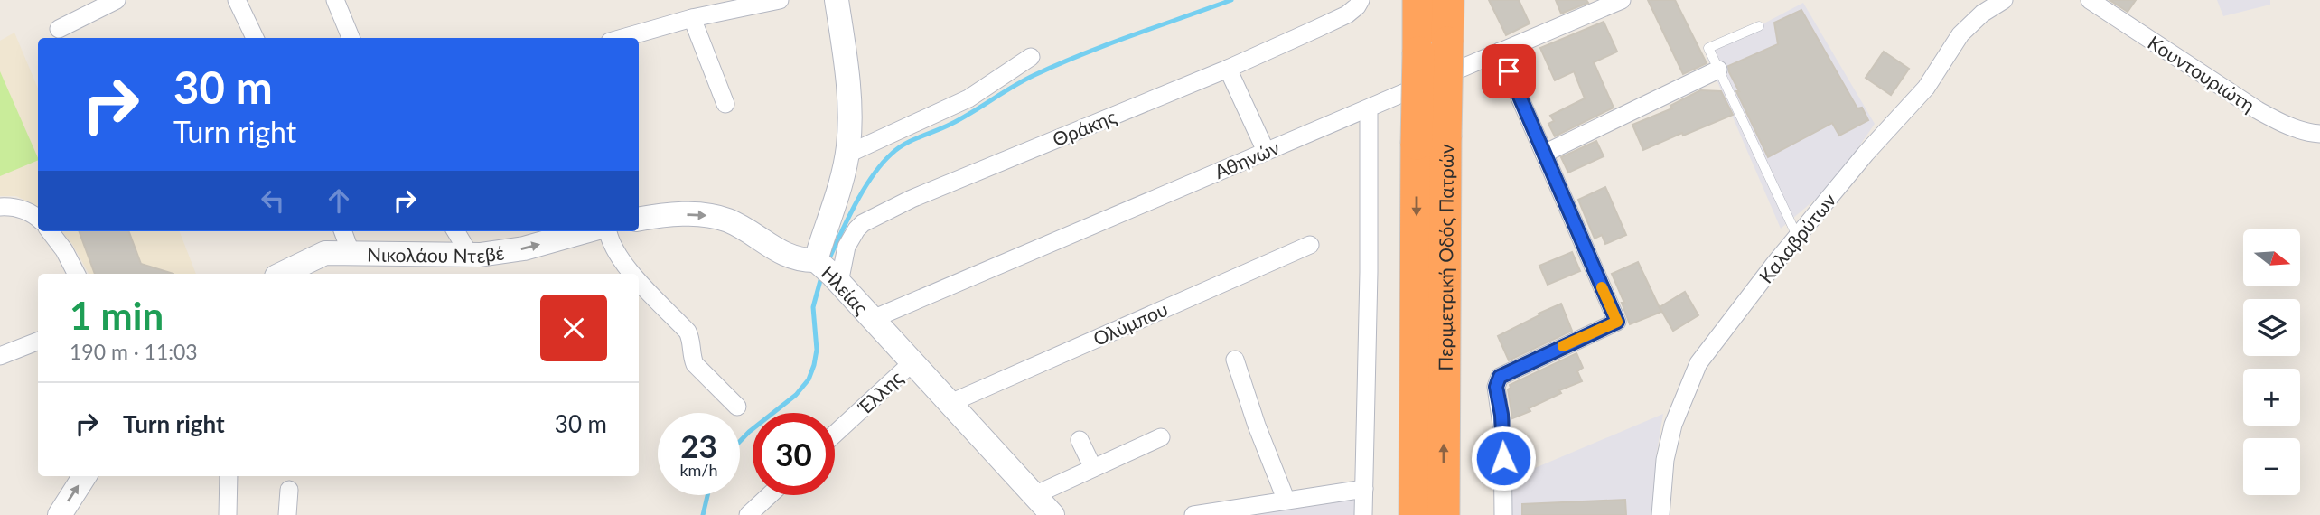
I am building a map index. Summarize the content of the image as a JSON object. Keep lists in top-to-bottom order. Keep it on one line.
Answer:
{"streets":{"highway":["Περιμετρική Οδός Πατρών"],"main road":["Νικολάου Ντεβέ","Ηλείας"],"street":["Κουντουριώτη","Θράκης","Αθηνών","Καλαβρύτων","Ολύμπου","Έλλης"]},"crossings":[["Θράκης","Ηλείας"],["Αθηνών","Ηλείας"],["Ηλείας","Ολύμπου"],["Ηλείας","Έλλης"]],"one_way":["Νικολάου Ντεβέ"],"north":"right","page":{"turn":["30 m","Turn right"],"map_buttons":["+","−"],"heading":["1 min","190 m · 11:03"],"list":[{"name":"Turn right","value":"30 m"}],"speed":"23 km/h","limit":"30"}}
